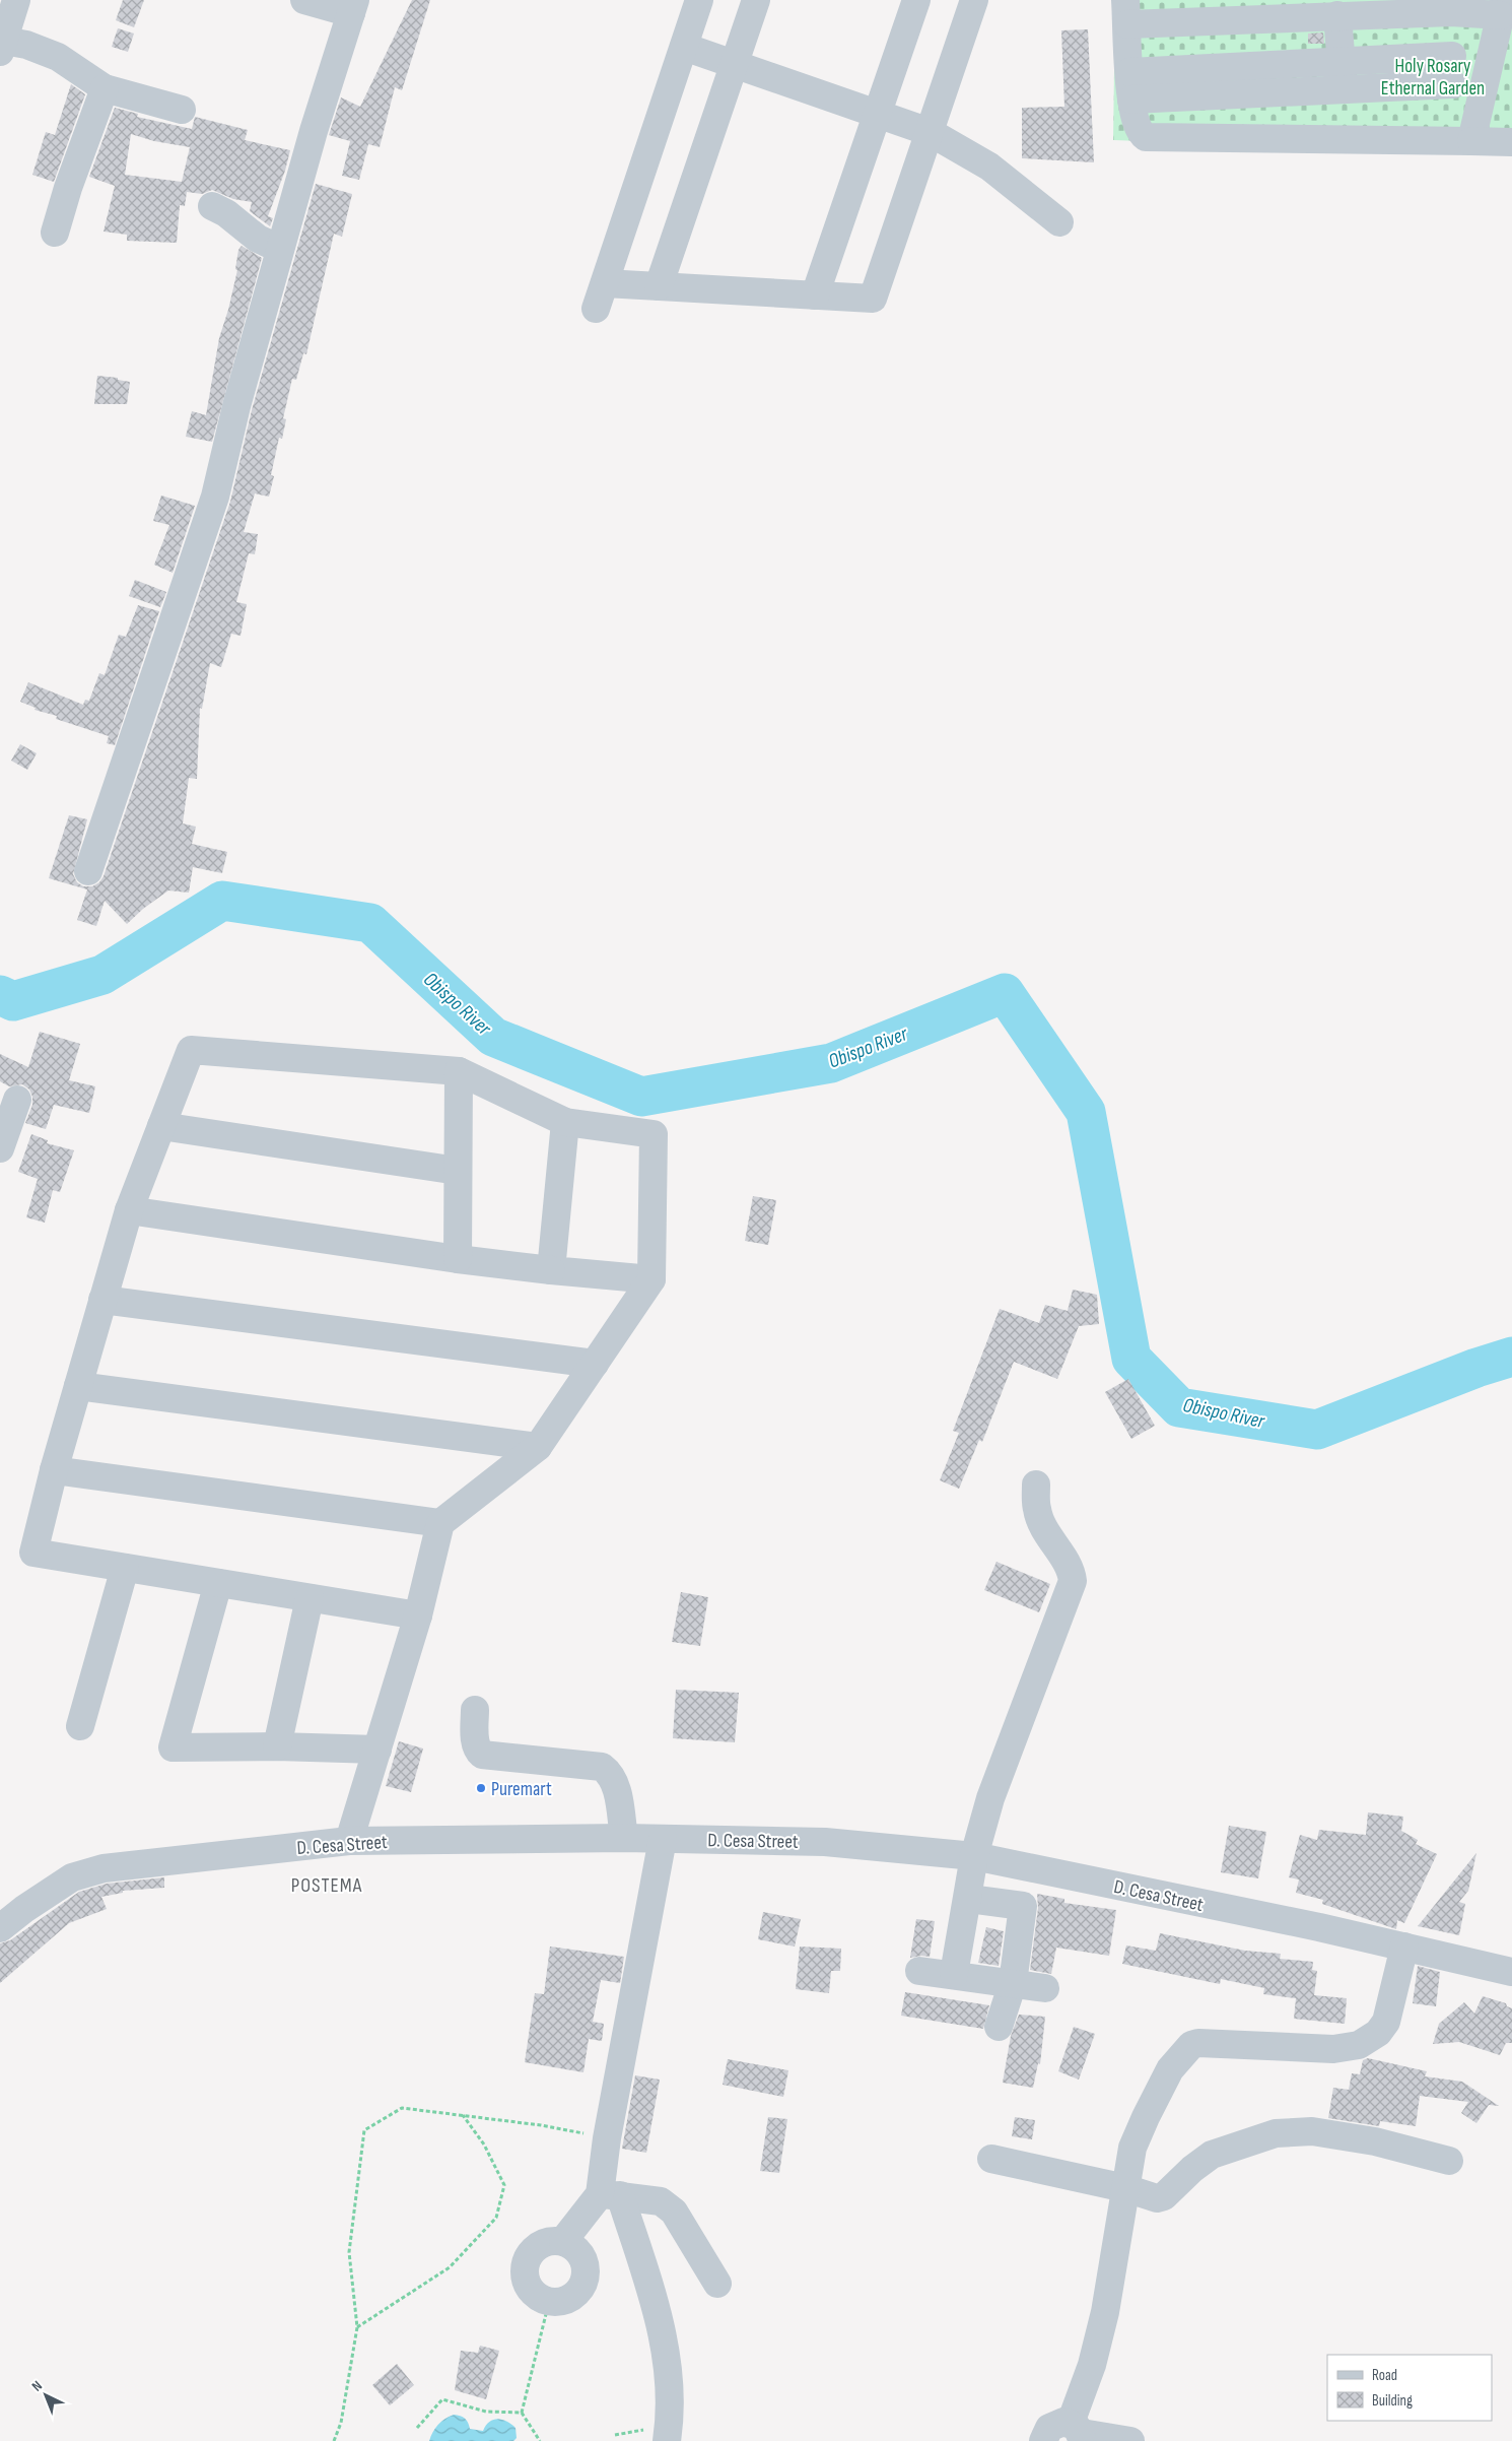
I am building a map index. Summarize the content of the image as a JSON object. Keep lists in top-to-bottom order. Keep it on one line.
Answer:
{"streets":{"street":["D. Cesa Street"]},"districts":["POSTEMA"],"water":["Obispo River"],"parks":["Holy Rosary Ethernal Garden"],"places":["Puremart"],"legend":["Road","Building"],"north":"top left"}
